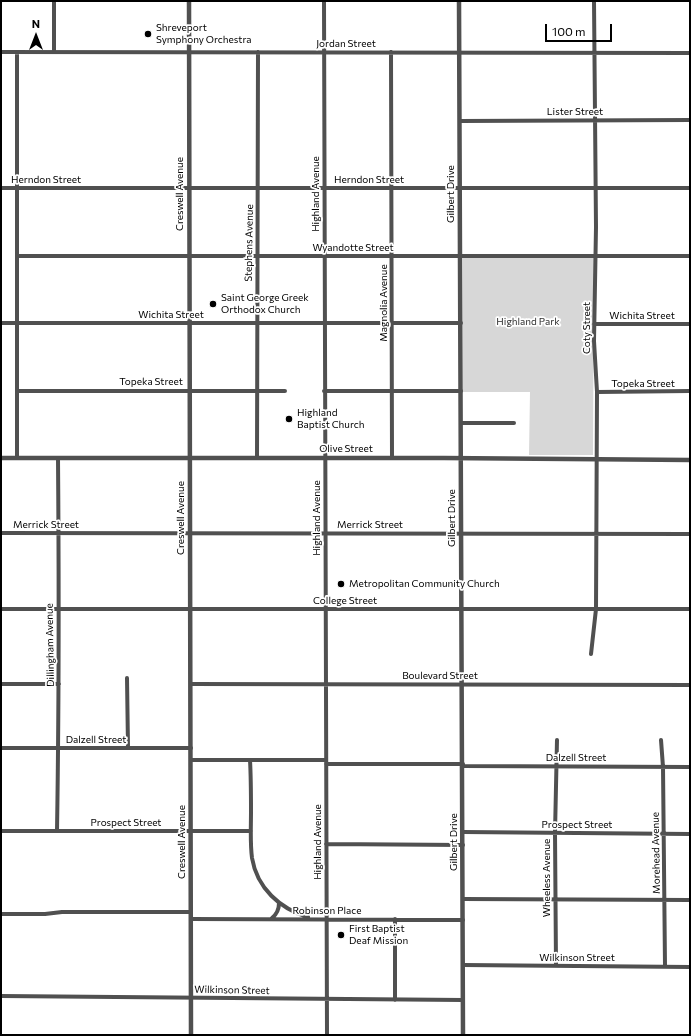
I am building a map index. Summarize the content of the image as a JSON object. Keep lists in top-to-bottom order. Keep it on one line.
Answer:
{"streets":{"street":["Jordan Street","Lister Street","Herndon Street","Creswell Avenue","Highland Avenue","Gilbert Drive","Stephens Avenue","Wyandotte Street","Magnolia Avenue","Wichita Street","Coty Street","Topeka Street","Olive Street","Merrick Street","College Street","Dillingham Avenue","Boulevard Street","Dalzell Street","Prospect Street","Morehead Avenue","Wheeless Avenue","Robinson Place","Wilkinson Street"]},"crossings":[["Jordan Street","Creswell Avenue"],["Jordan Street","Highland Avenue"],["Jordan Street","Gilbert Drive"],["Jordan Street","Stephens Avenue"],["Jordan Street","Magnolia Avenue"],["Jordan Street","Coty Street"],["Lister Street","Gilbert Drive"],["Lister Street","Coty Street"],["Herndon Street","Creswell Avenue"],["Herndon Street","Highland Avenue"],["Herndon Street","Gilbert Drive"],["Herndon Street","Stephens Avenue"],["Herndon Street","Magnolia Avenue"],["Herndon Street","Coty Street"],["Creswell Avenue","Wyandotte Street"],["Creswell Avenue","Wichita Street"],["Creswell Avenue","Topeka Street"],["Creswell Avenue","Olive Street"],["Creswell Avenue","Merrick Street"],["Creswell Avenue","College Street"],["Creswell Avenue","Boulevard Street"],["Creswell Avenue","Dalzell Street"],["Creswell Avenue","Prospect Street"],["Creswell Avenue","Robinson Place"],["Creswell Avenue","Wilkinson Street"],["Highland Avenue","Wyandotte Street"],["Highland Avenue","Wichita Street"],["Highland Avenue","Olive Street"],["Highland Avenue","Merrick Street"],["Highland Avenue","College Street"],["Highland Avenue","Boulevard Street"],["Highland Avenue","Dalzell Street"],["Highland Avenue","Robinson Place"],["Highland Avenue","Wilkinson Street"],["Gilbert Drive","Wyandotte Street"],["Gilbert Drive","Wichita Street"],["Gilbert Drive","Olive Street"],["Gilbert Drive","Merrick Street"],["Gilbert Drive","College Street"],["Gilbert Drive","Boulevard Street"],["Gilbert Drive","Dalzell Street"],["Gilbert Drive","Prospect Street"],["Gilbert Drive","Robinson Place"],["Gilbert Drive","Wilkinson Street"],["Stephens Avenue","Wyandotte Street"],["Stephens Avenue","Wichita Street"],["Stephens Avenue","Topeka Street"],["Stephens Avenue","Olive Street"],["Wyandotte Street","Magnolia Avenue"],["Wyandotte Street","Coty Street"],["Magnolia Avenue","Wichita Street"],["Magnolia Avenue","Olive Street"],["Wichita Street","Coty Street"],["Coty Street","Topeka Street"],["Coty Street","Olive Street"],["Coty Street","Merrick Street"],["Coty Street","College Street"],["Olive Street","Dillingham Avenue"],["Merrick Street","Dillingham Avenue"],["College Street","Dillingham Avenue"],["Dillingham Avenue","Dalzell Street"],["Dillingham Avenue","Prospect Street"],["Dalzell Street","Morehead Avenue"],["Dalzell Street","Wheeless Avenue"],["Prospect Street","Morehead Avenue"],["Prospect Street","Wheeless Avenue"],["Morehead Avenue","Wilkinson Street"],["Wheeless Avenue","Wilkinson Street"]],"parks":["Highland Park"],"places":["Shreveport Symphony Orchestra","Saint George Greek Orthodox Church","Highland Baptist Church","Metropolitan Community Church","First Baptist Deaf Mission"],"scale_bar":"100 m","north":"top"}
